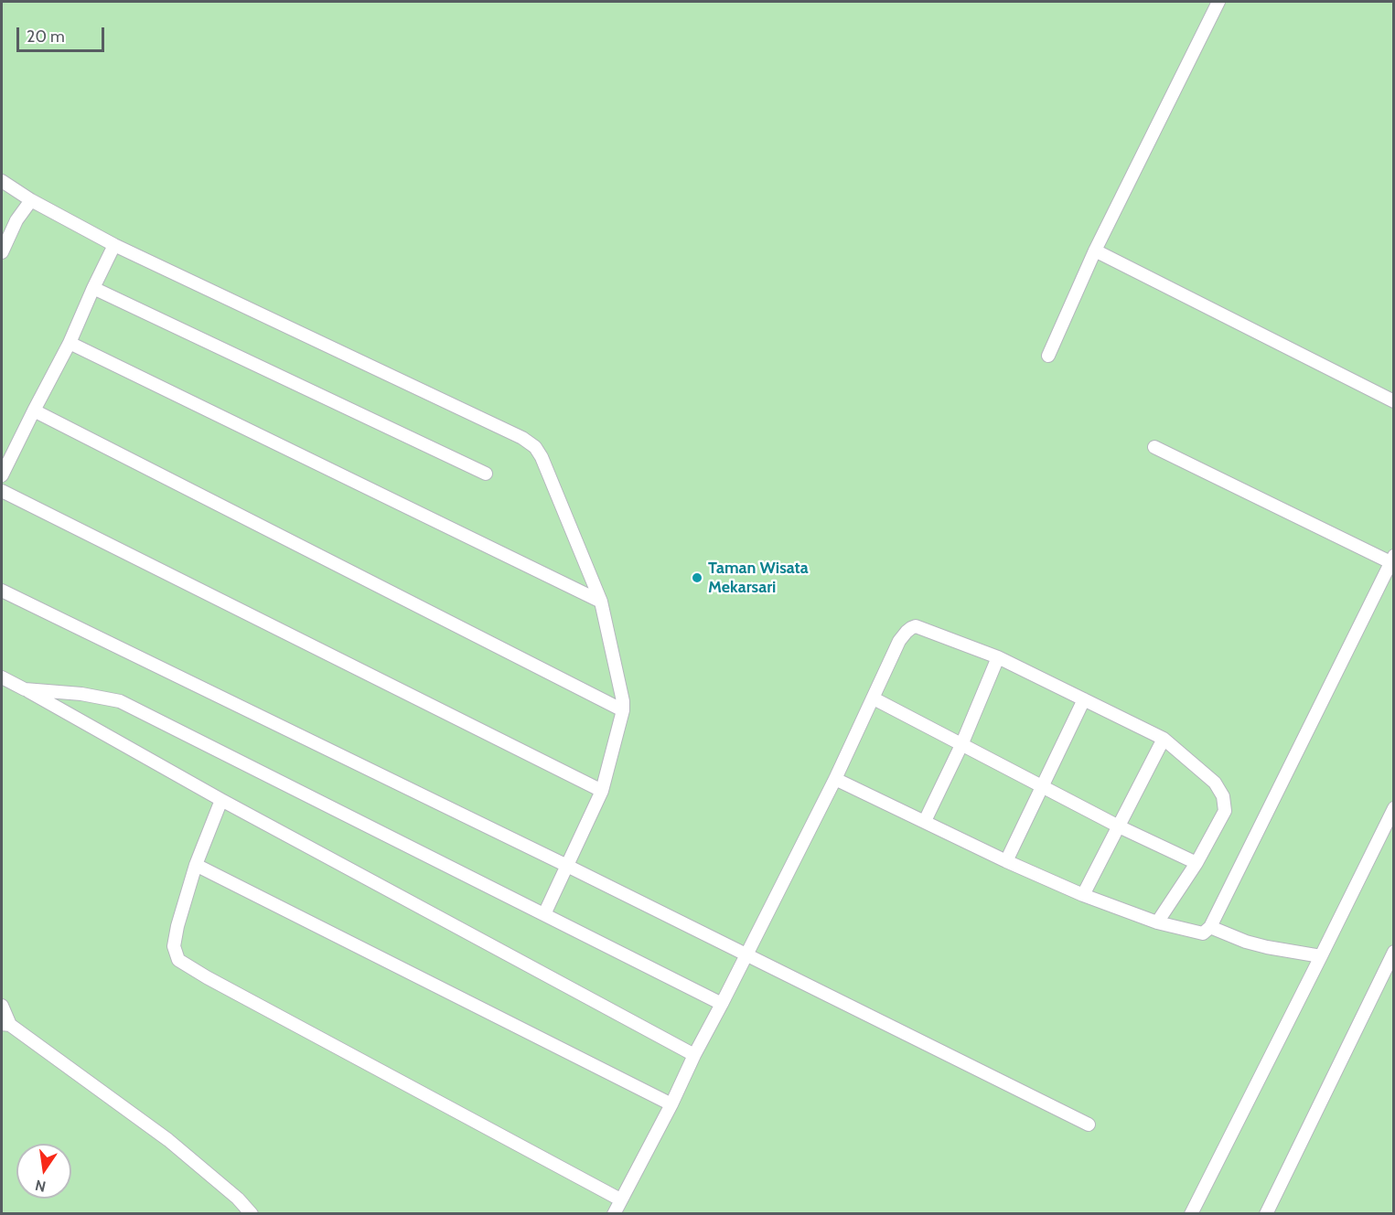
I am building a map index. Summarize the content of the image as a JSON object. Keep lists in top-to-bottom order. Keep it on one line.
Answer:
{"places":["Taman Wisata Mekarsari"],"scale_bar":"20 m","north":"bottom"}
